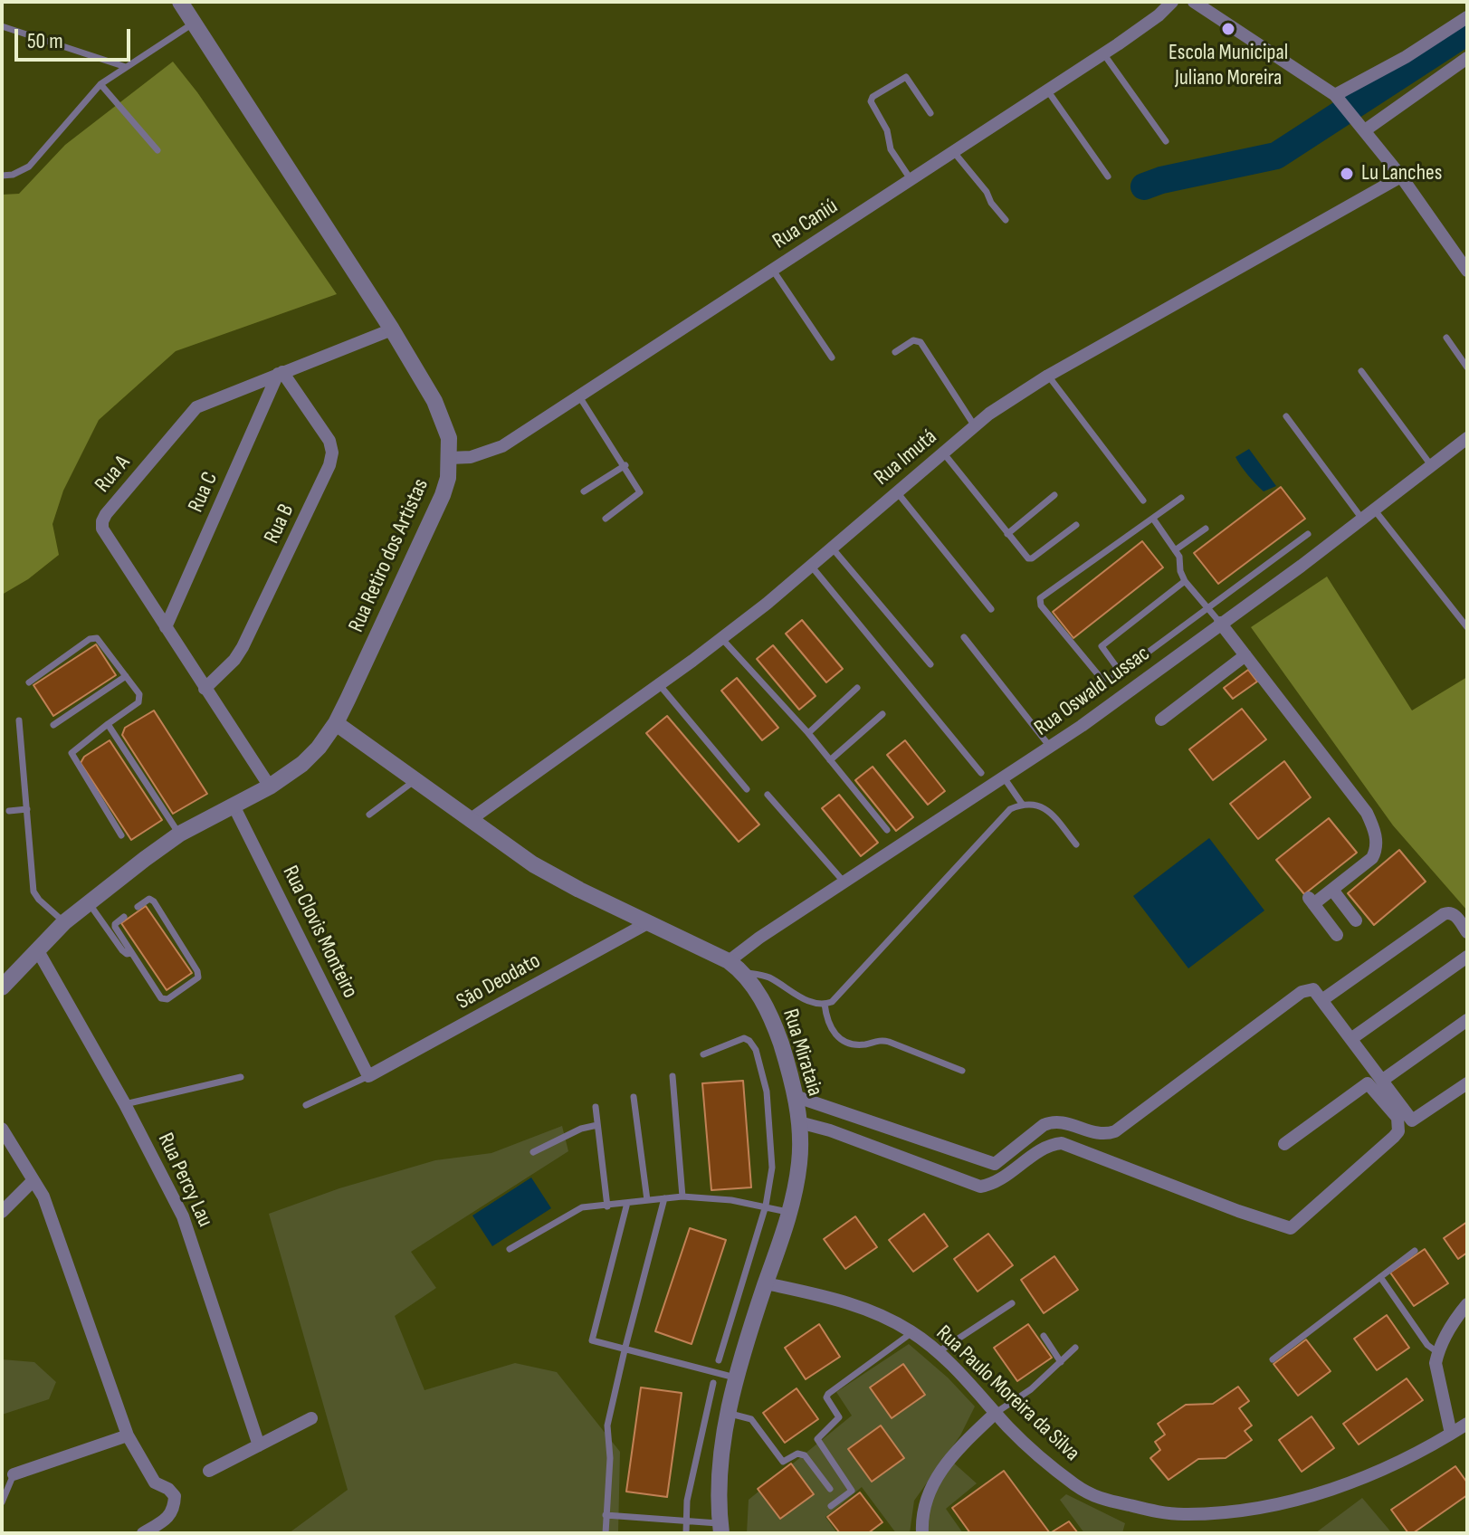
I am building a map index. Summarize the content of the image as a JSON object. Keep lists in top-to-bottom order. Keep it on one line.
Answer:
{"streets":{"street":["Rua Caniú","Rua Imutá","Rua A","Rua C","Rua B","Rua Retiro dos Artistas","Rua Oswald Lussac","Rua Clovis Monteiro","São Deodato","Rua Mirataia","Rua Percy Lau","Rua Paulo Moreira da Silva"]},"crossings":[["Rua Caniú","Rua Retiro dos Artistas"],["Rua Imutá","Rua Mirataia"],["Rua A","Rua C"],["Rua A","Rua B"],["Rua A","Rua Retiro dos Artistas"],["Rua C","Rua B"],["Rua Retiro dos Artistas","Rua Clovis Monteiro"],["Rua Retiro dos Artistas","Rua Mirataia"],["Rua Retiro dos Artistas","Rua Percy Lau"],["Rua Oswald Lussac","Rua Mirataia"],["Rua Clovis Monteiro","São Deodato"],["São Deodato","Rua Mirataia"],["Rua Mirataia","Rua Paulo Moreira da Silva"]],"places":["Escola Municipal Juliano Moreira","Lu Lanches"],"scale_bar":"50 m"}
